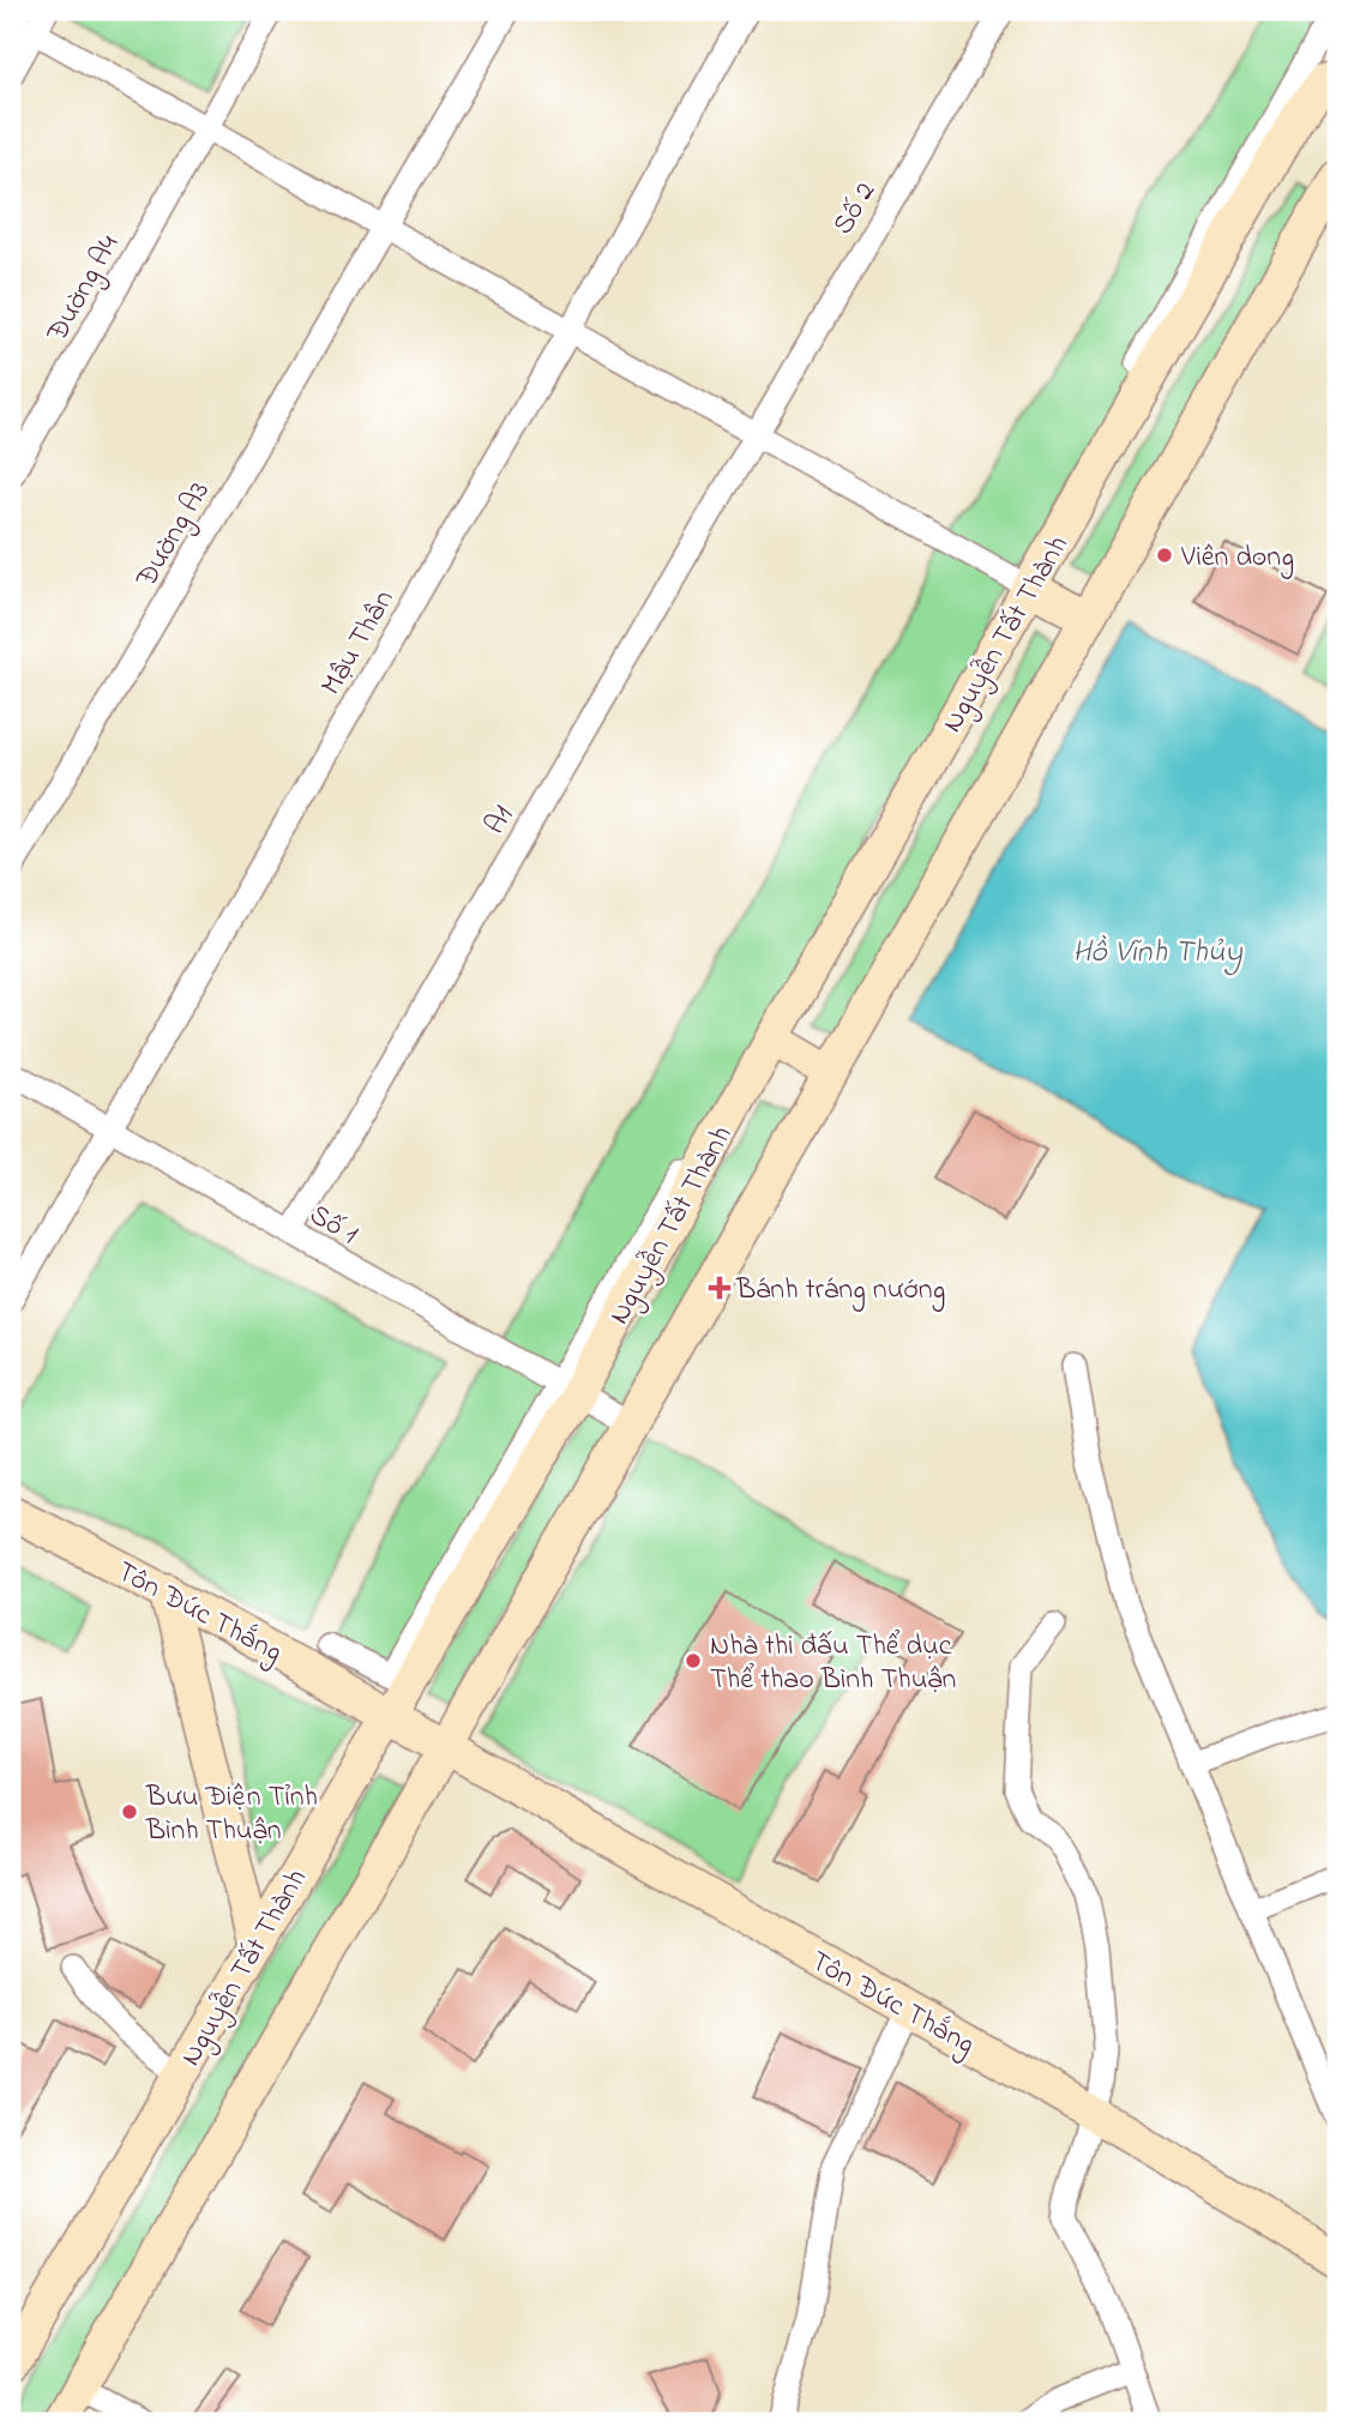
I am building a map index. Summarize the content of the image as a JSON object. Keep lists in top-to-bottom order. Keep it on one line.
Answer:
{"streets":{"street":["Số 2","Đường A4","Đường A3","Nguyễn Tất Thành","Mậu Thân","A1","Số 1","Tôn Đức Thắng"]},"crossings":[["Số 2","A1"],["Nguyễn Tất Thành","Số 1"],["Nguyễn Tất Thành","Tôn Đức Thắng"],["Mậu Thân","Số 1"],["A1","Số 1"]],"water":["Hồ Vĩnh Thủy"],"places":{"other":["Viên dong","Nhà thi đấu Thể dục Thể thao Bình Thuận","Bưu Điện Tỉnh Bình Thuận"],"health":["Bánh tráng nướng"]}}
